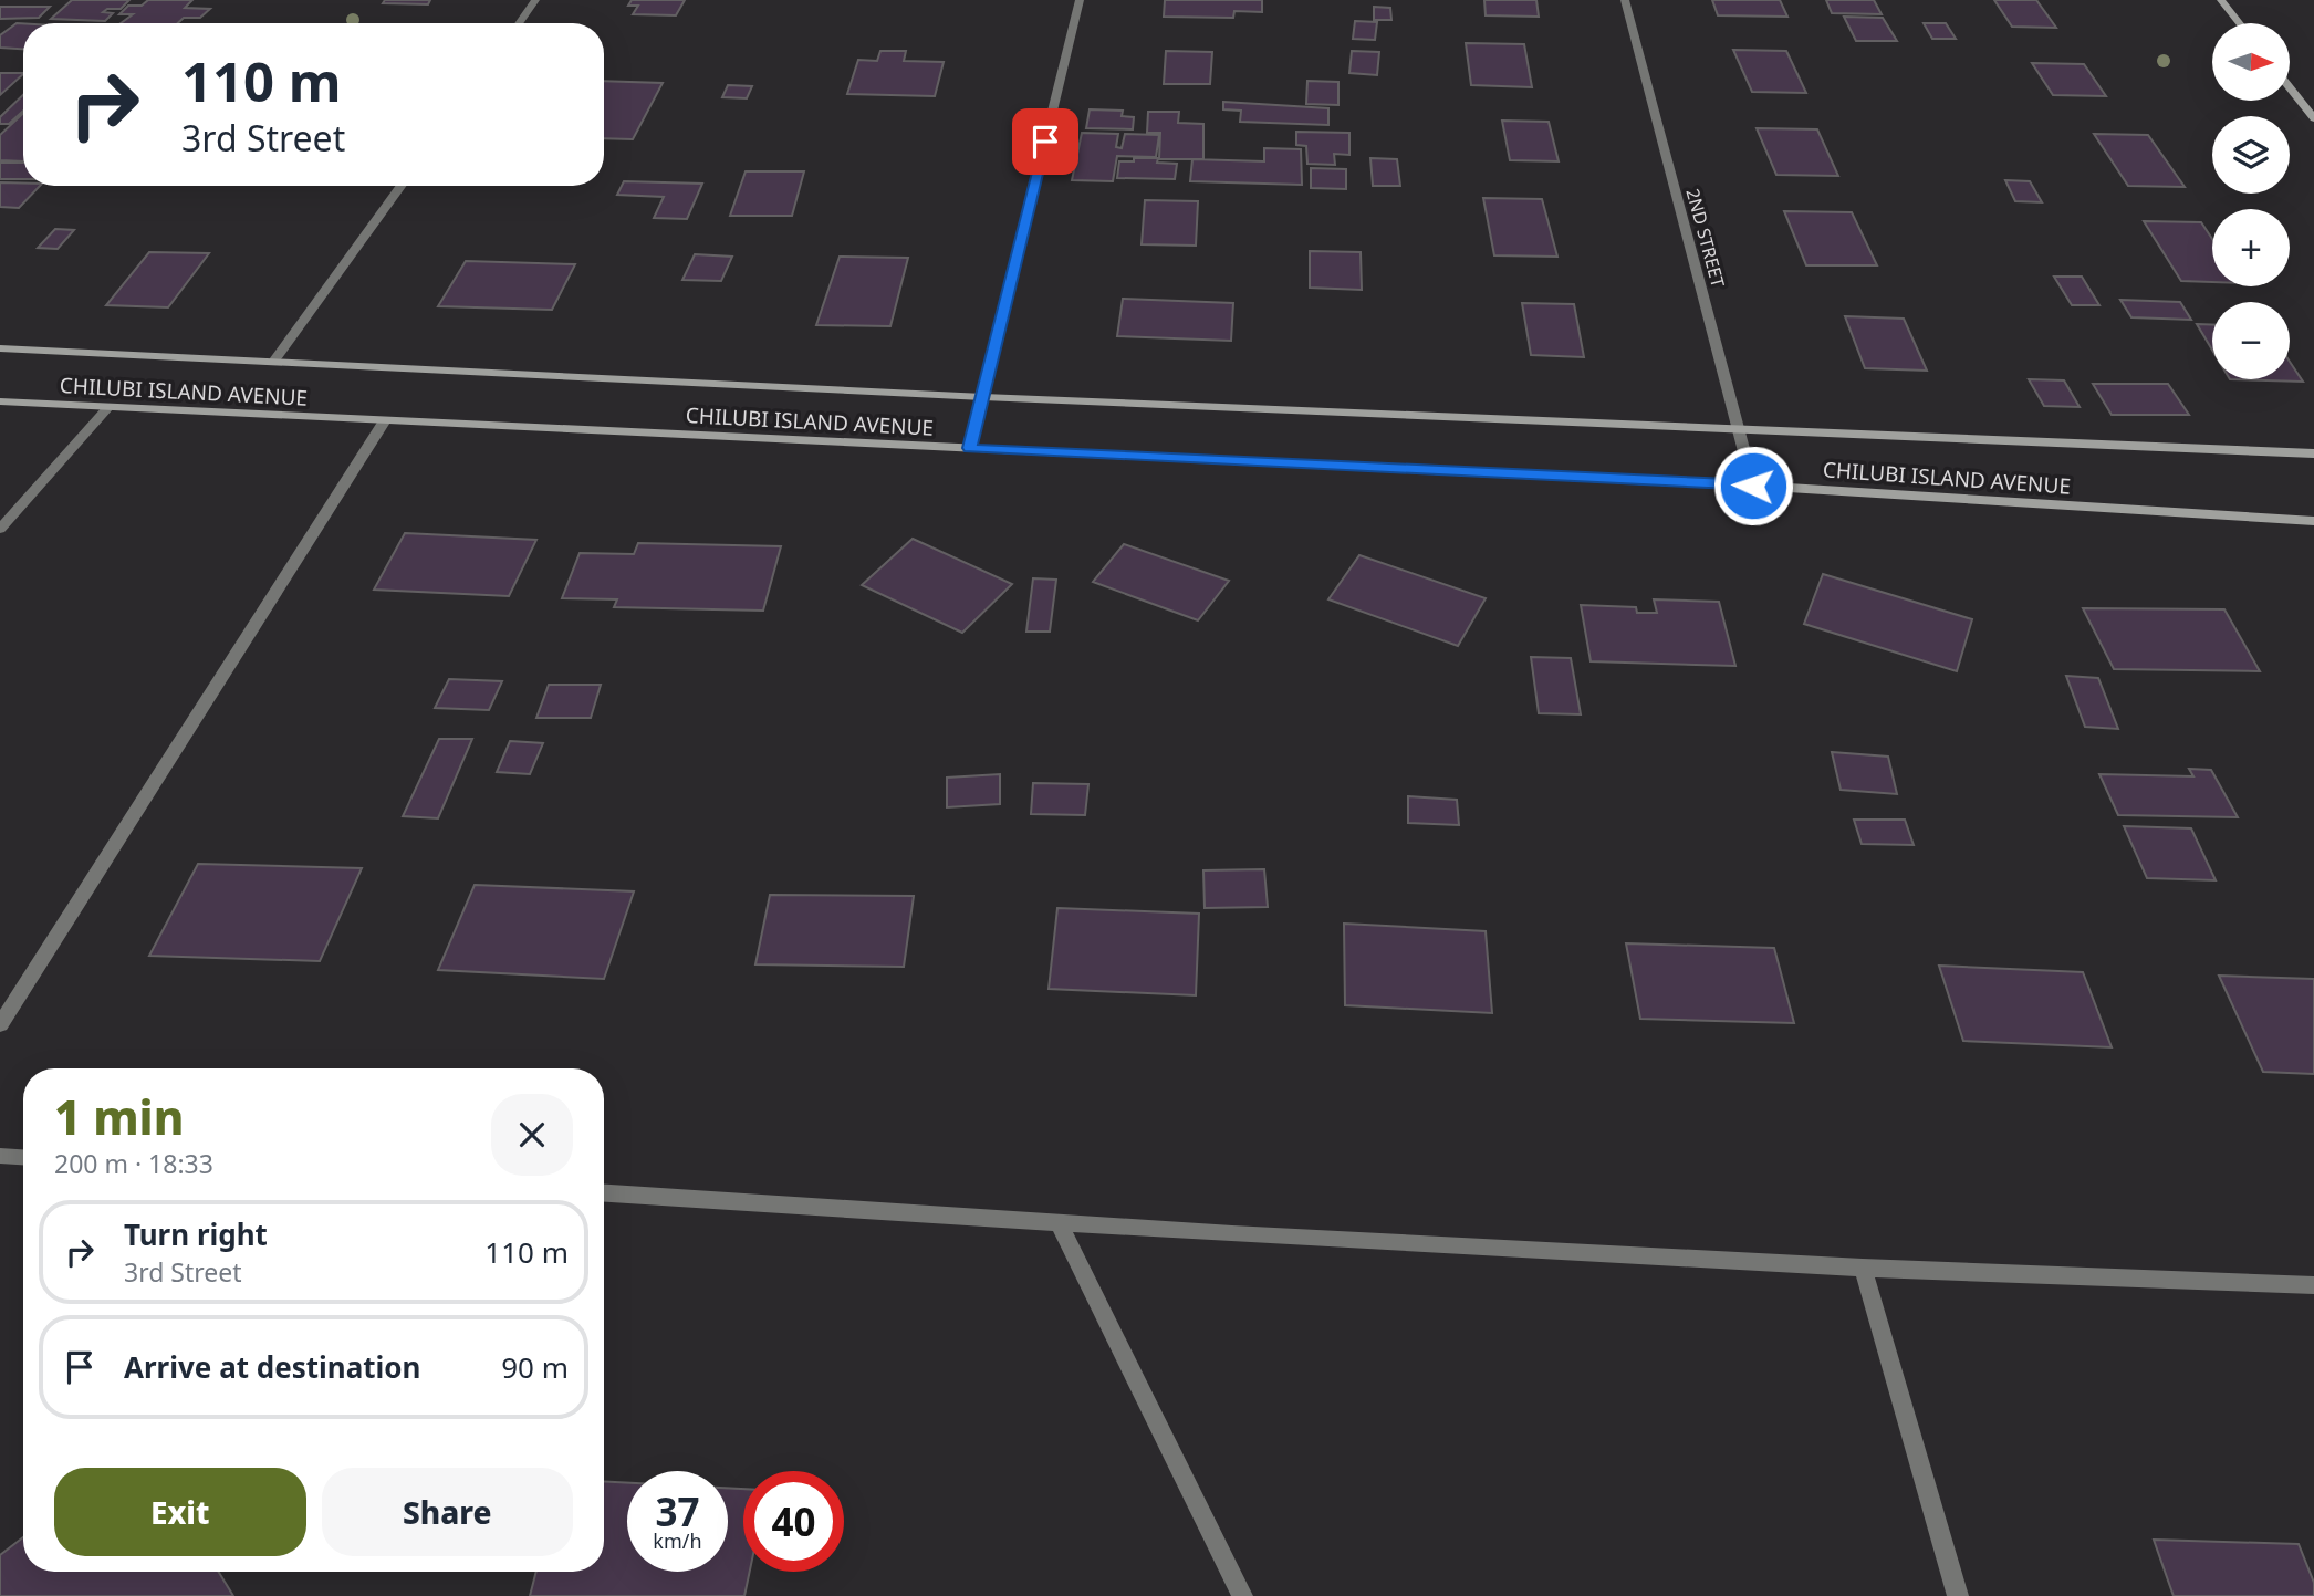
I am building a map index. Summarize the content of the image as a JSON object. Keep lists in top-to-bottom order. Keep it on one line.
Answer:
{"streets":{"street":["2ND STREET","CHILUBI ISLAND AVENUE"]},"crossings":[["2ND STREET","CHILUBI ISLAND AVENUE"]],"north":"right","page":{"map_buttons":["+","−"],"turn":["110 m","3rd Street"],"heading":["1 min","200 m · 18:33"],"list":[{"name":"Turn right","note":"3rd Street","value":"110 m"},{"name":"Arrive at destination","value":"90 m"}],"buttons":["Exit","Share"],"speed":"37 km/h","limit":"40"}}
